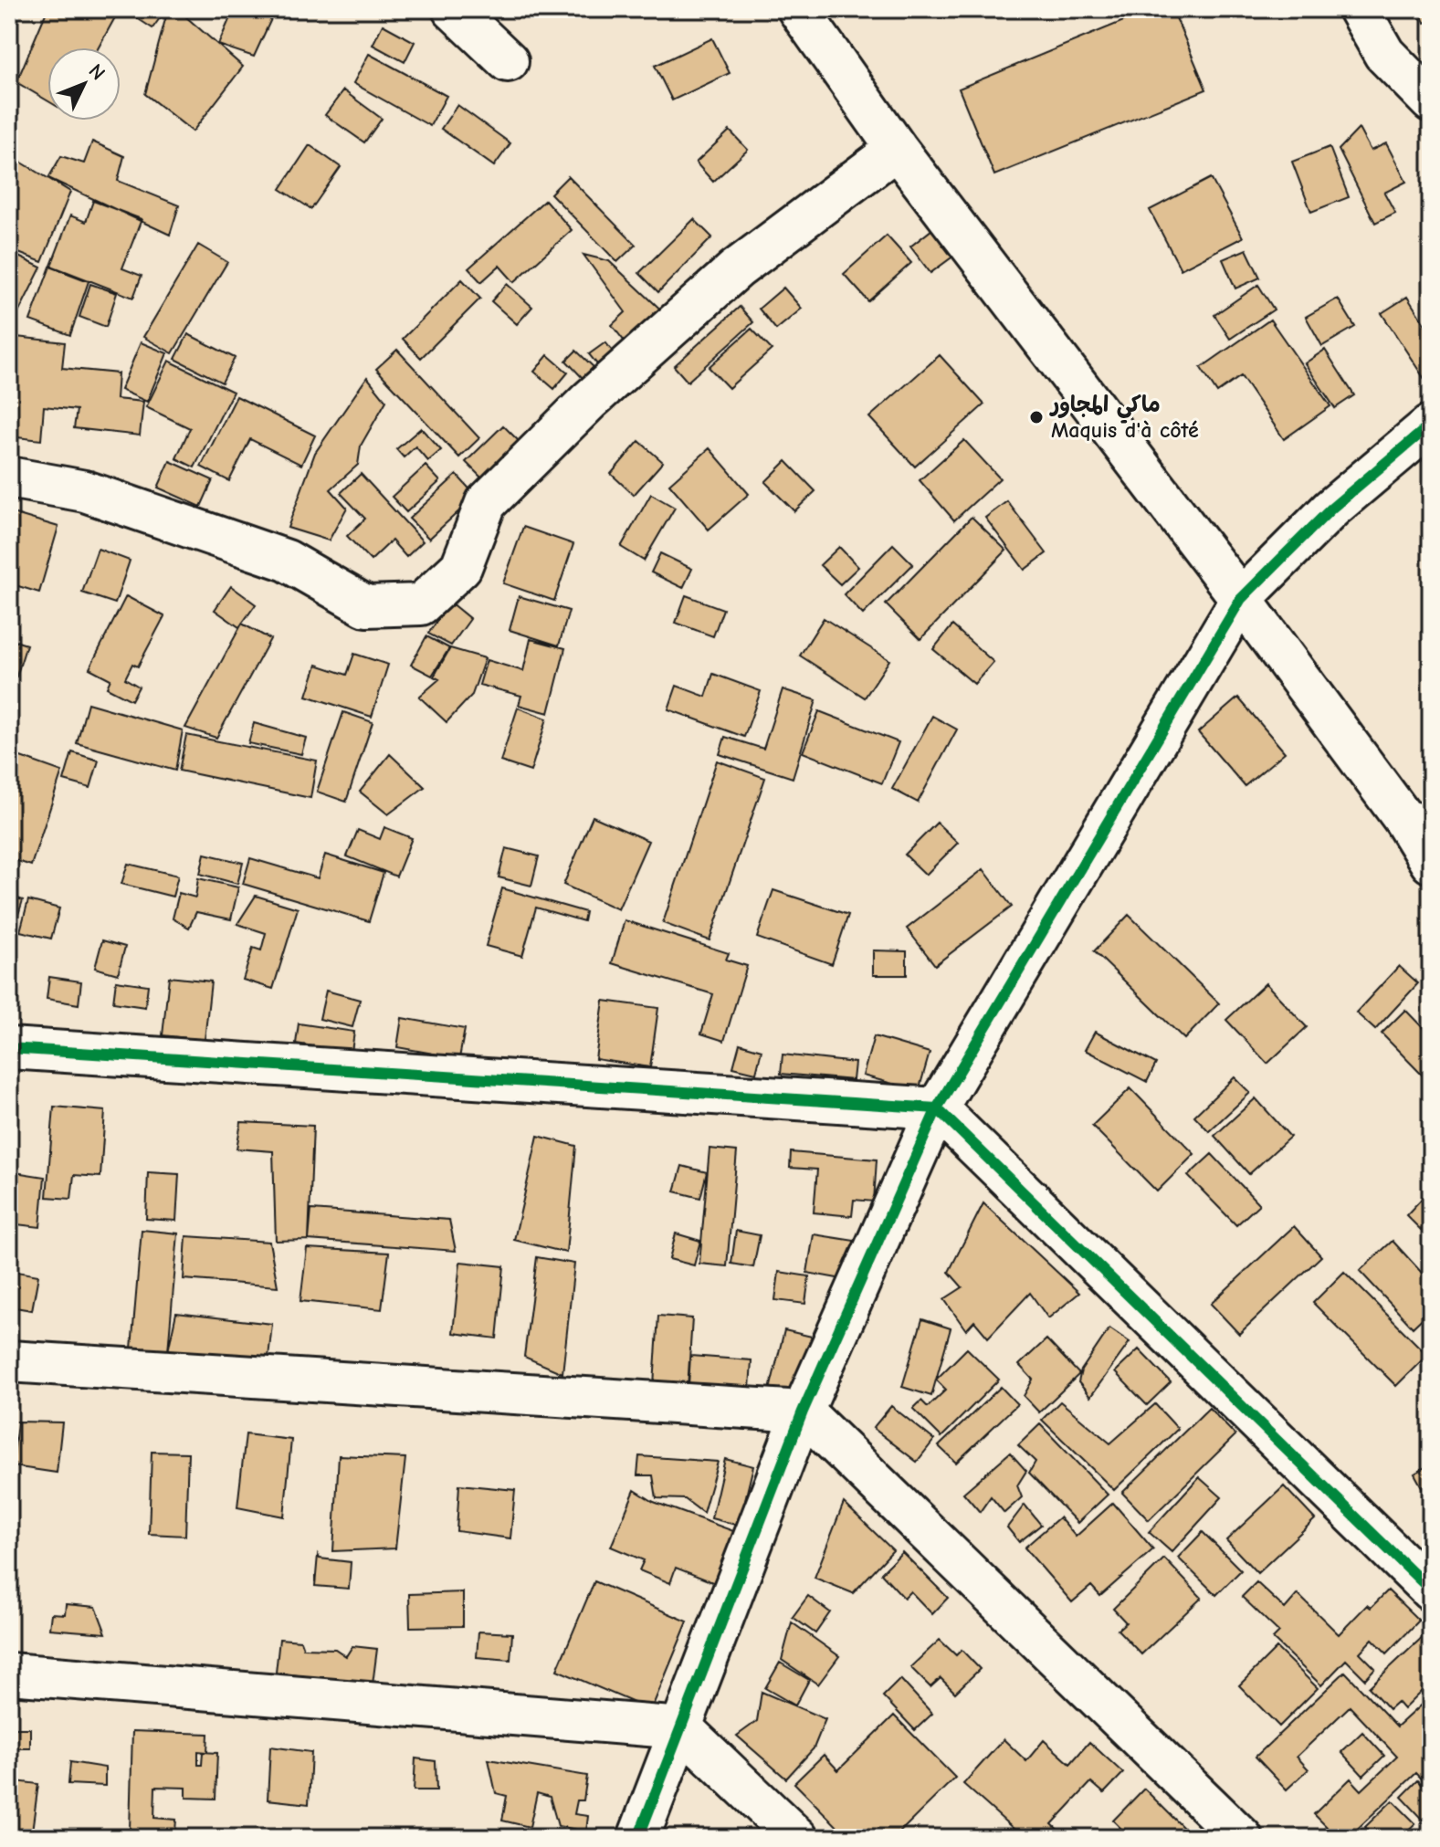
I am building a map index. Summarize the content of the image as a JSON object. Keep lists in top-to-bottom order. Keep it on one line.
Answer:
{"places":["ماكي المجاور Maquis d'à côté"],"north":"top right"}
